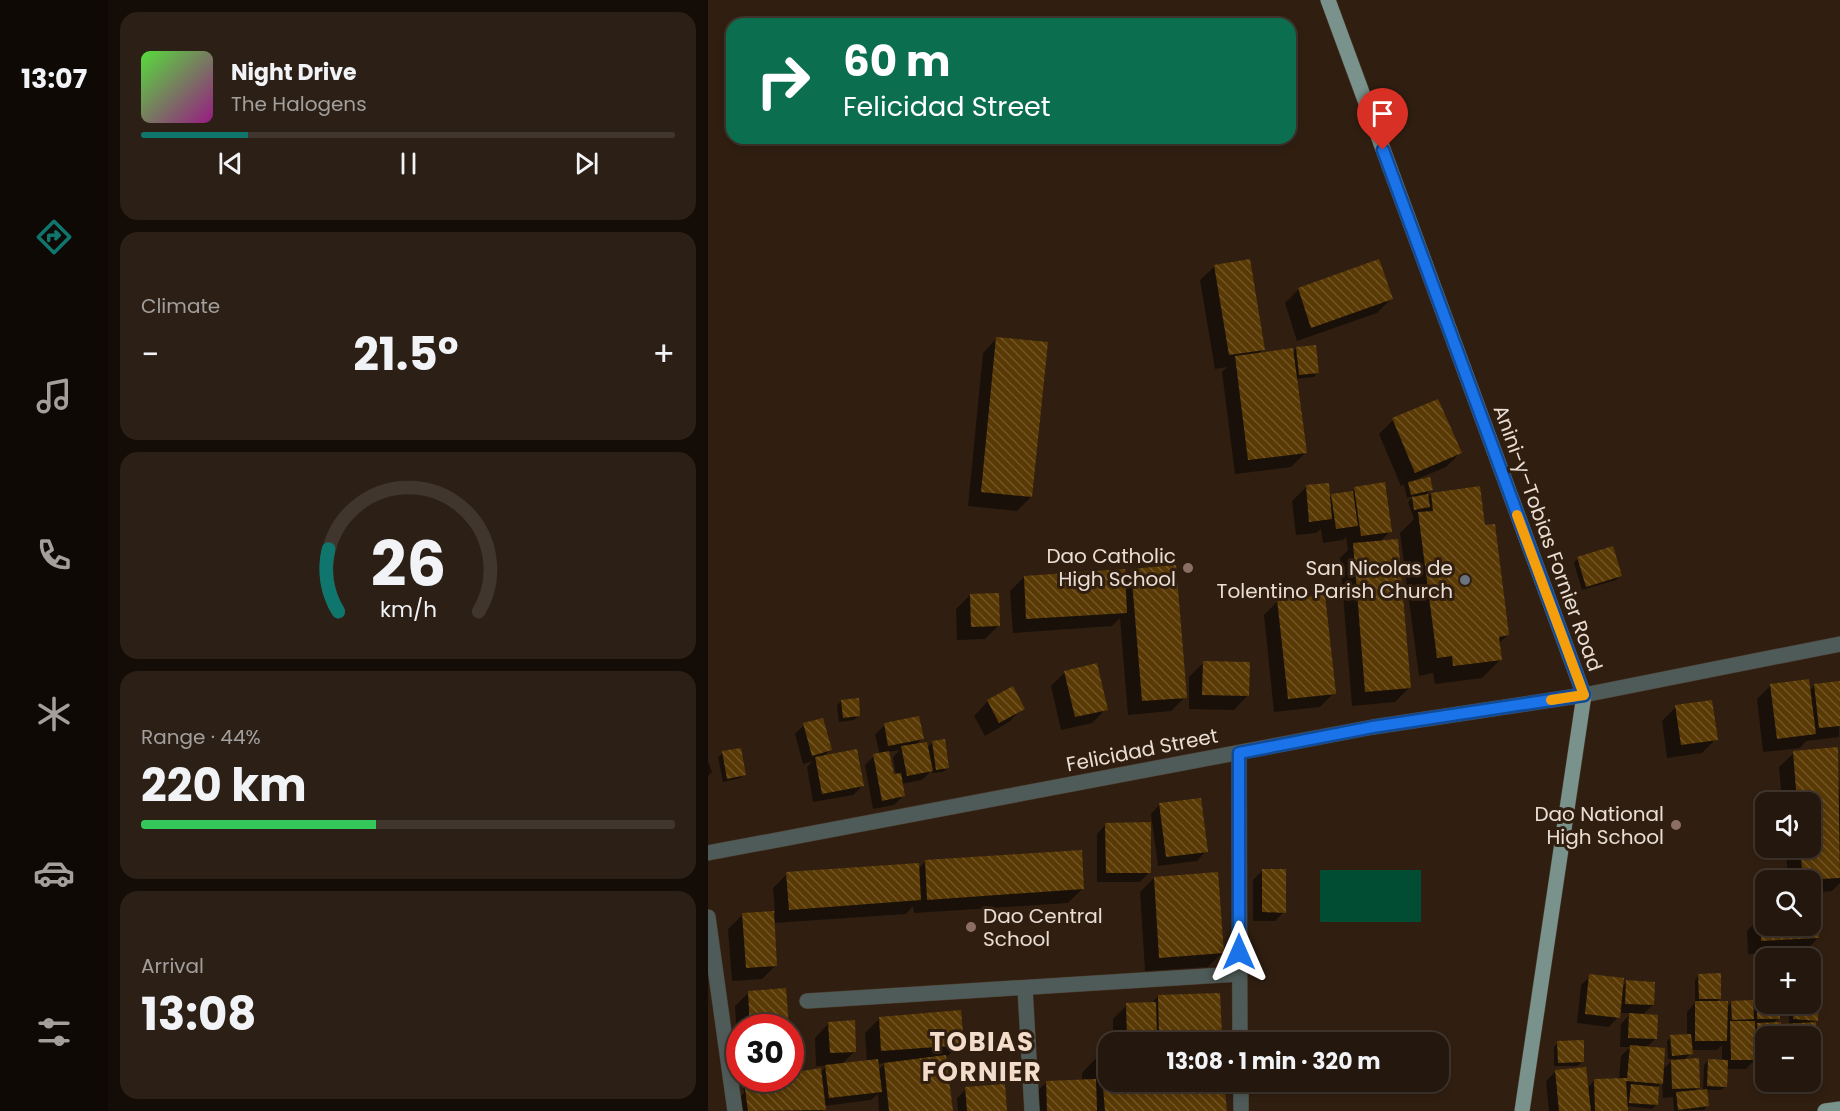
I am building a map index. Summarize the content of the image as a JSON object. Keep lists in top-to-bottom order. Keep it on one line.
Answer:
{"streets":{"main road":["Anini-y–Tobias Fornier Road"],"street":["Felicidad Street"]},"crossings":[["Anini-y–Tobias Fornier Road","Felicidad Street"]],"districts":["TOBIAS FORNIER"],"places":["Dao Catholic High School","San Nicolas de Tolentino Parish Church","Dao National High School","Dao Central School"],"page":{"tabs":"13:07","turn":["60 m","Felicidad Street"],"song":["Night Drive","The Halogens"],"tile":["Climate",["Range · 44%","220 km"],["Arrival","13:08"]],"heat":["−","21.5°","+"],"map_buttons":["+","−"],"limit":"30","trip":"13:08 · 1 min · 320 m","gauge":["26","km/h"]}}
